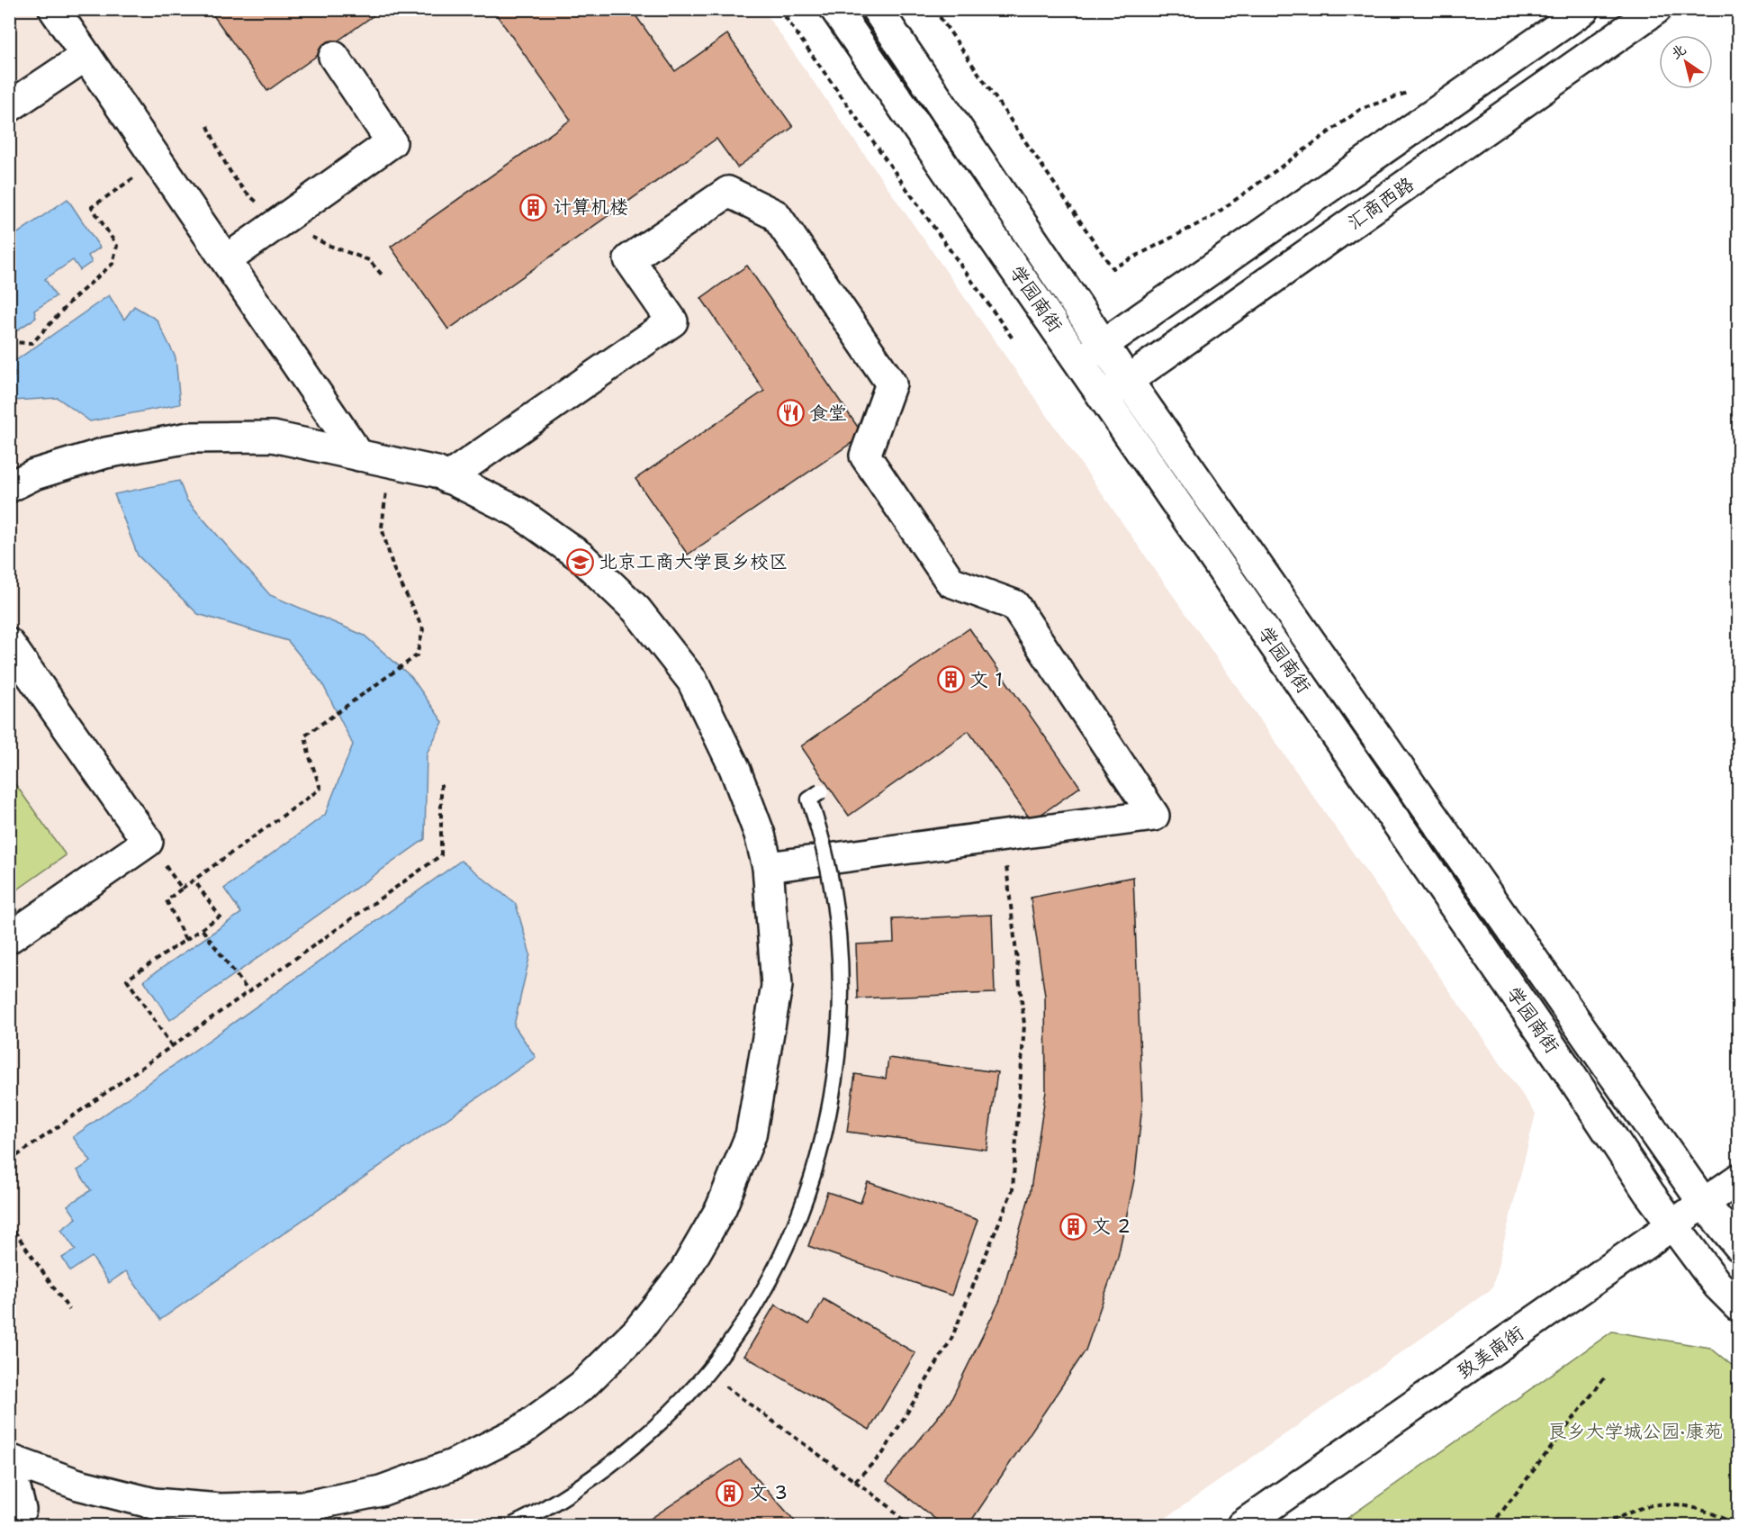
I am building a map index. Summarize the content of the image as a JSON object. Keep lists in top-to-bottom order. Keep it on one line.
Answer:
{"streets":{"street":["汇商西路","学园南街","致美南街"]},"crossings":[["汇商西路","学园南街"],["学园南街","致美南街"]],"parks":["良乡大学城公园·康苑"],"places":{"building":["计算机楼","文 1","文 2","文 3"],"restaurant":["食堂"],"school or university":["北京工商大学良乡校区"]},"north":"top left"}
